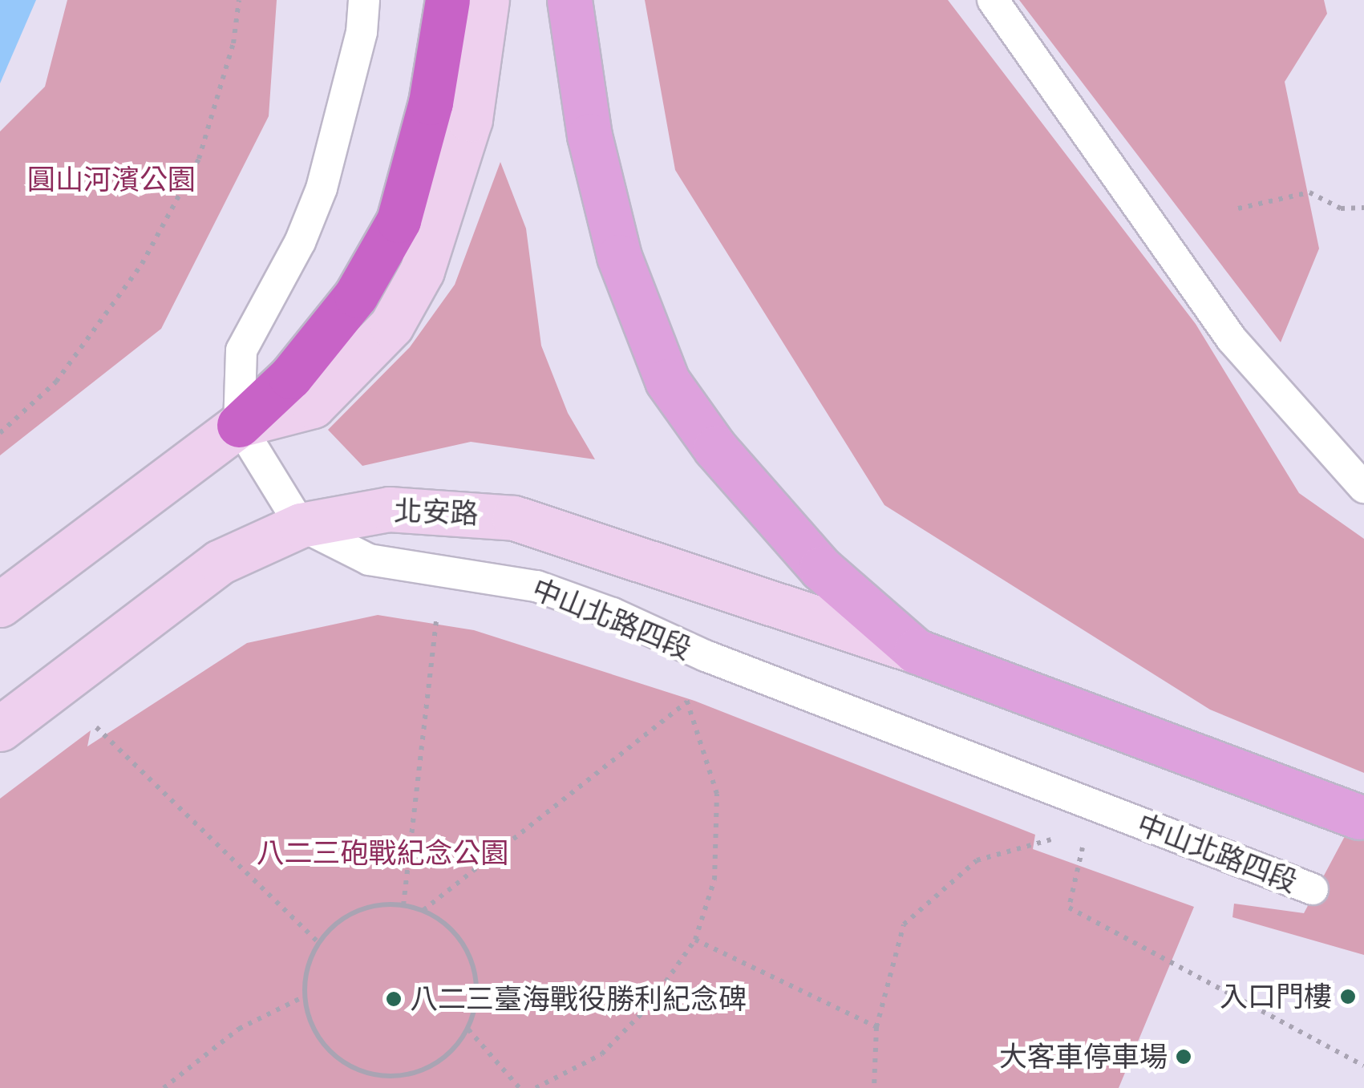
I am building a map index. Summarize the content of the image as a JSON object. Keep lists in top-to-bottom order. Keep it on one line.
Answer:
{"streets":{"main road":["北安路"],"lane":["中山北路四段"]},"crossings":[["北安路","中山北路四段"]],"parks":["圓山河濱公園","八二三砲戰紀念公園"],"places":["入口門樓","八二三臺海戰役勝利紀念碑","大客車停車場"]}
